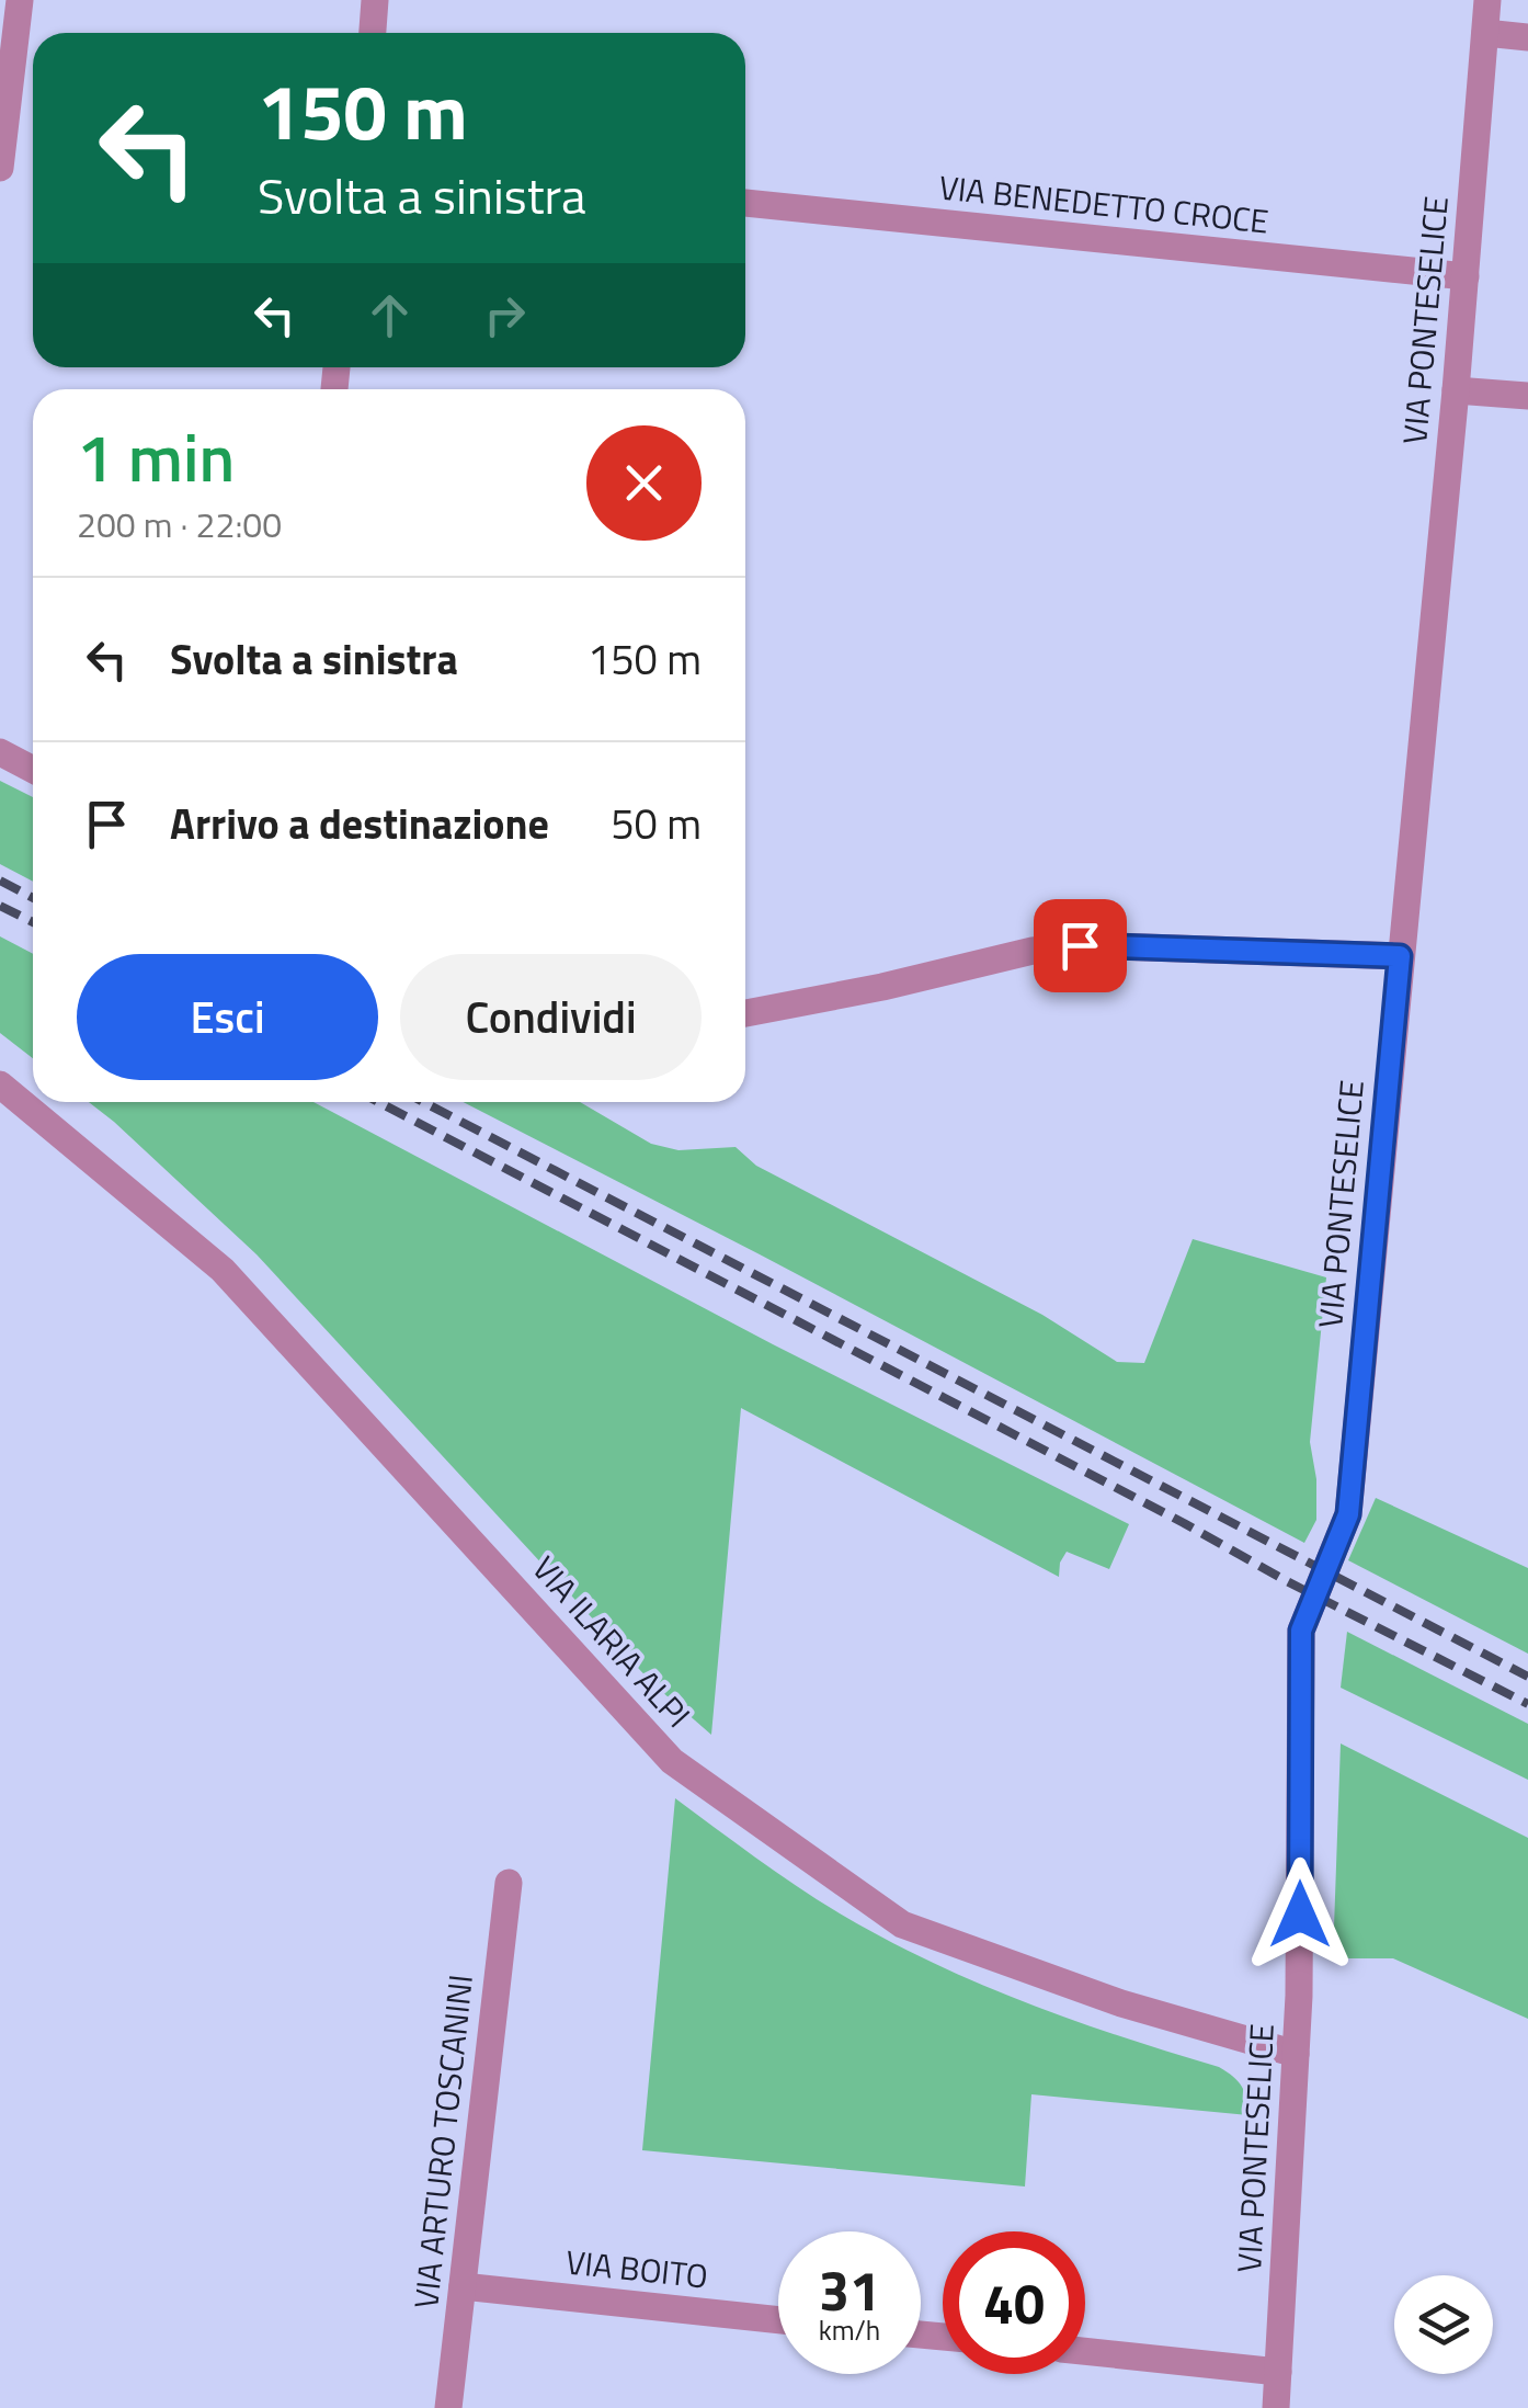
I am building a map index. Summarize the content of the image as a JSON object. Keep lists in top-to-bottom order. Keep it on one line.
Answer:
{"streets":{"street":["VIA BENEDETTO CROCE","VIA PONTESELICE","VIA ILARIA ALPI","VIA ARTURO TOSCANINI","VIA BOITO"]},"crossings":[["VIA BENEDETTO CROCE","VIA PONTESELICE"],["VIA PONTESELICE","VIA ILARIA ALPI"],["VIA ARTURO TOSCANINI","VIA BOITO"]],"page":{"turn":["150 m","Svolta a sinistra"],"heading":["1 min","200 m · 22:00"],"list":[{"name":"Svolta a sinistra","value":"150 m"},{"name":"Arrivo a destinazione","value":"50 m"}],"buttons":["Esci","Condividi"],"speed":"31 km/h","limit":"40"}}
